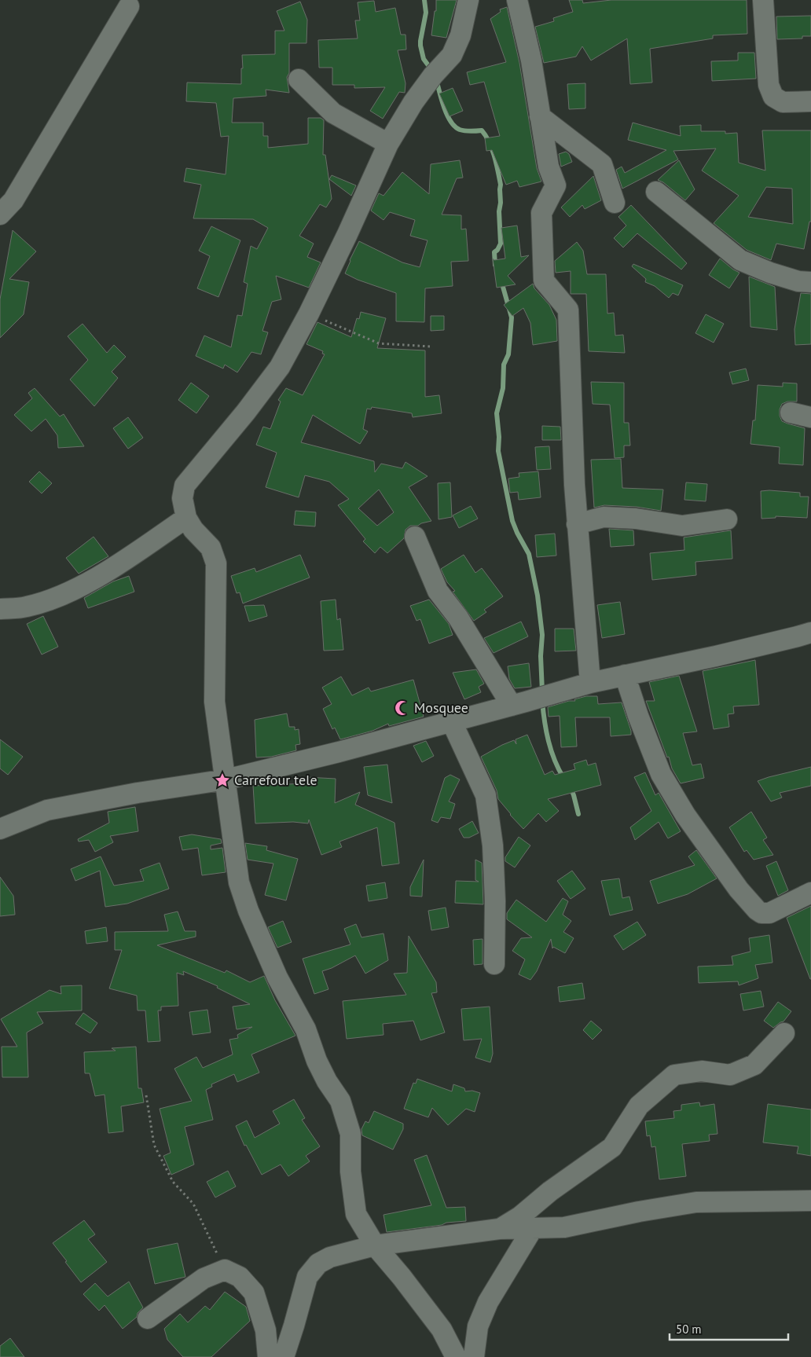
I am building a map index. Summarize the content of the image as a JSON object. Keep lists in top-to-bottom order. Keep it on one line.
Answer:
{"places":{"mosque":["Mosquee"],"place":["Carrefour tele"]},"scale_bar":"50 m"}
